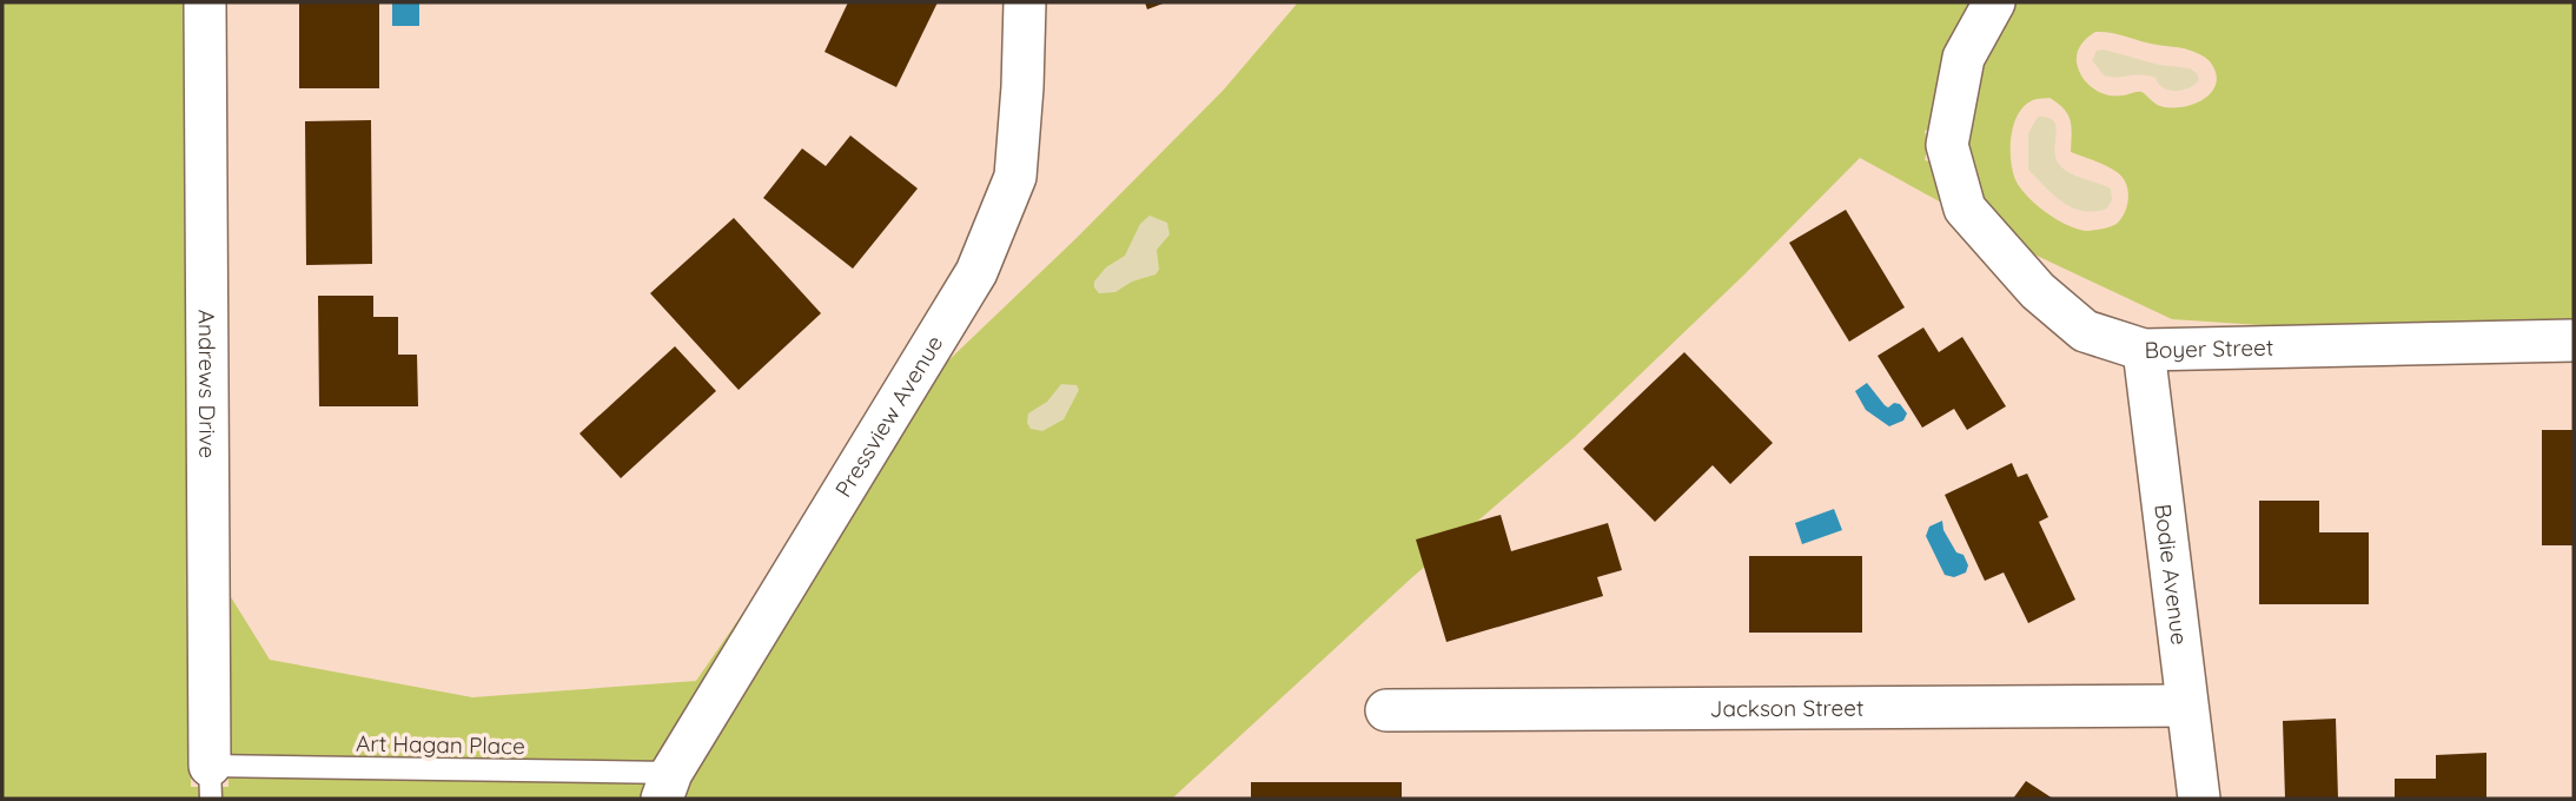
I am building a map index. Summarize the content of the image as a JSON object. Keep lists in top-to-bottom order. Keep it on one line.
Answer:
{"streets":{"street":["Boyer Street","Andrews Drive","Pressview Avenue","Bodie Avenue","Jackson Street"],"lane":["Art Hagan Place"]},"crossings":[["Boyer Street","Bodie Avenue"],["Andrews Drive","Art Hagan Place"],["Pressview Avenue","Art Hagan Place"],["Bodie Avenue","Jackson Street"]]}
